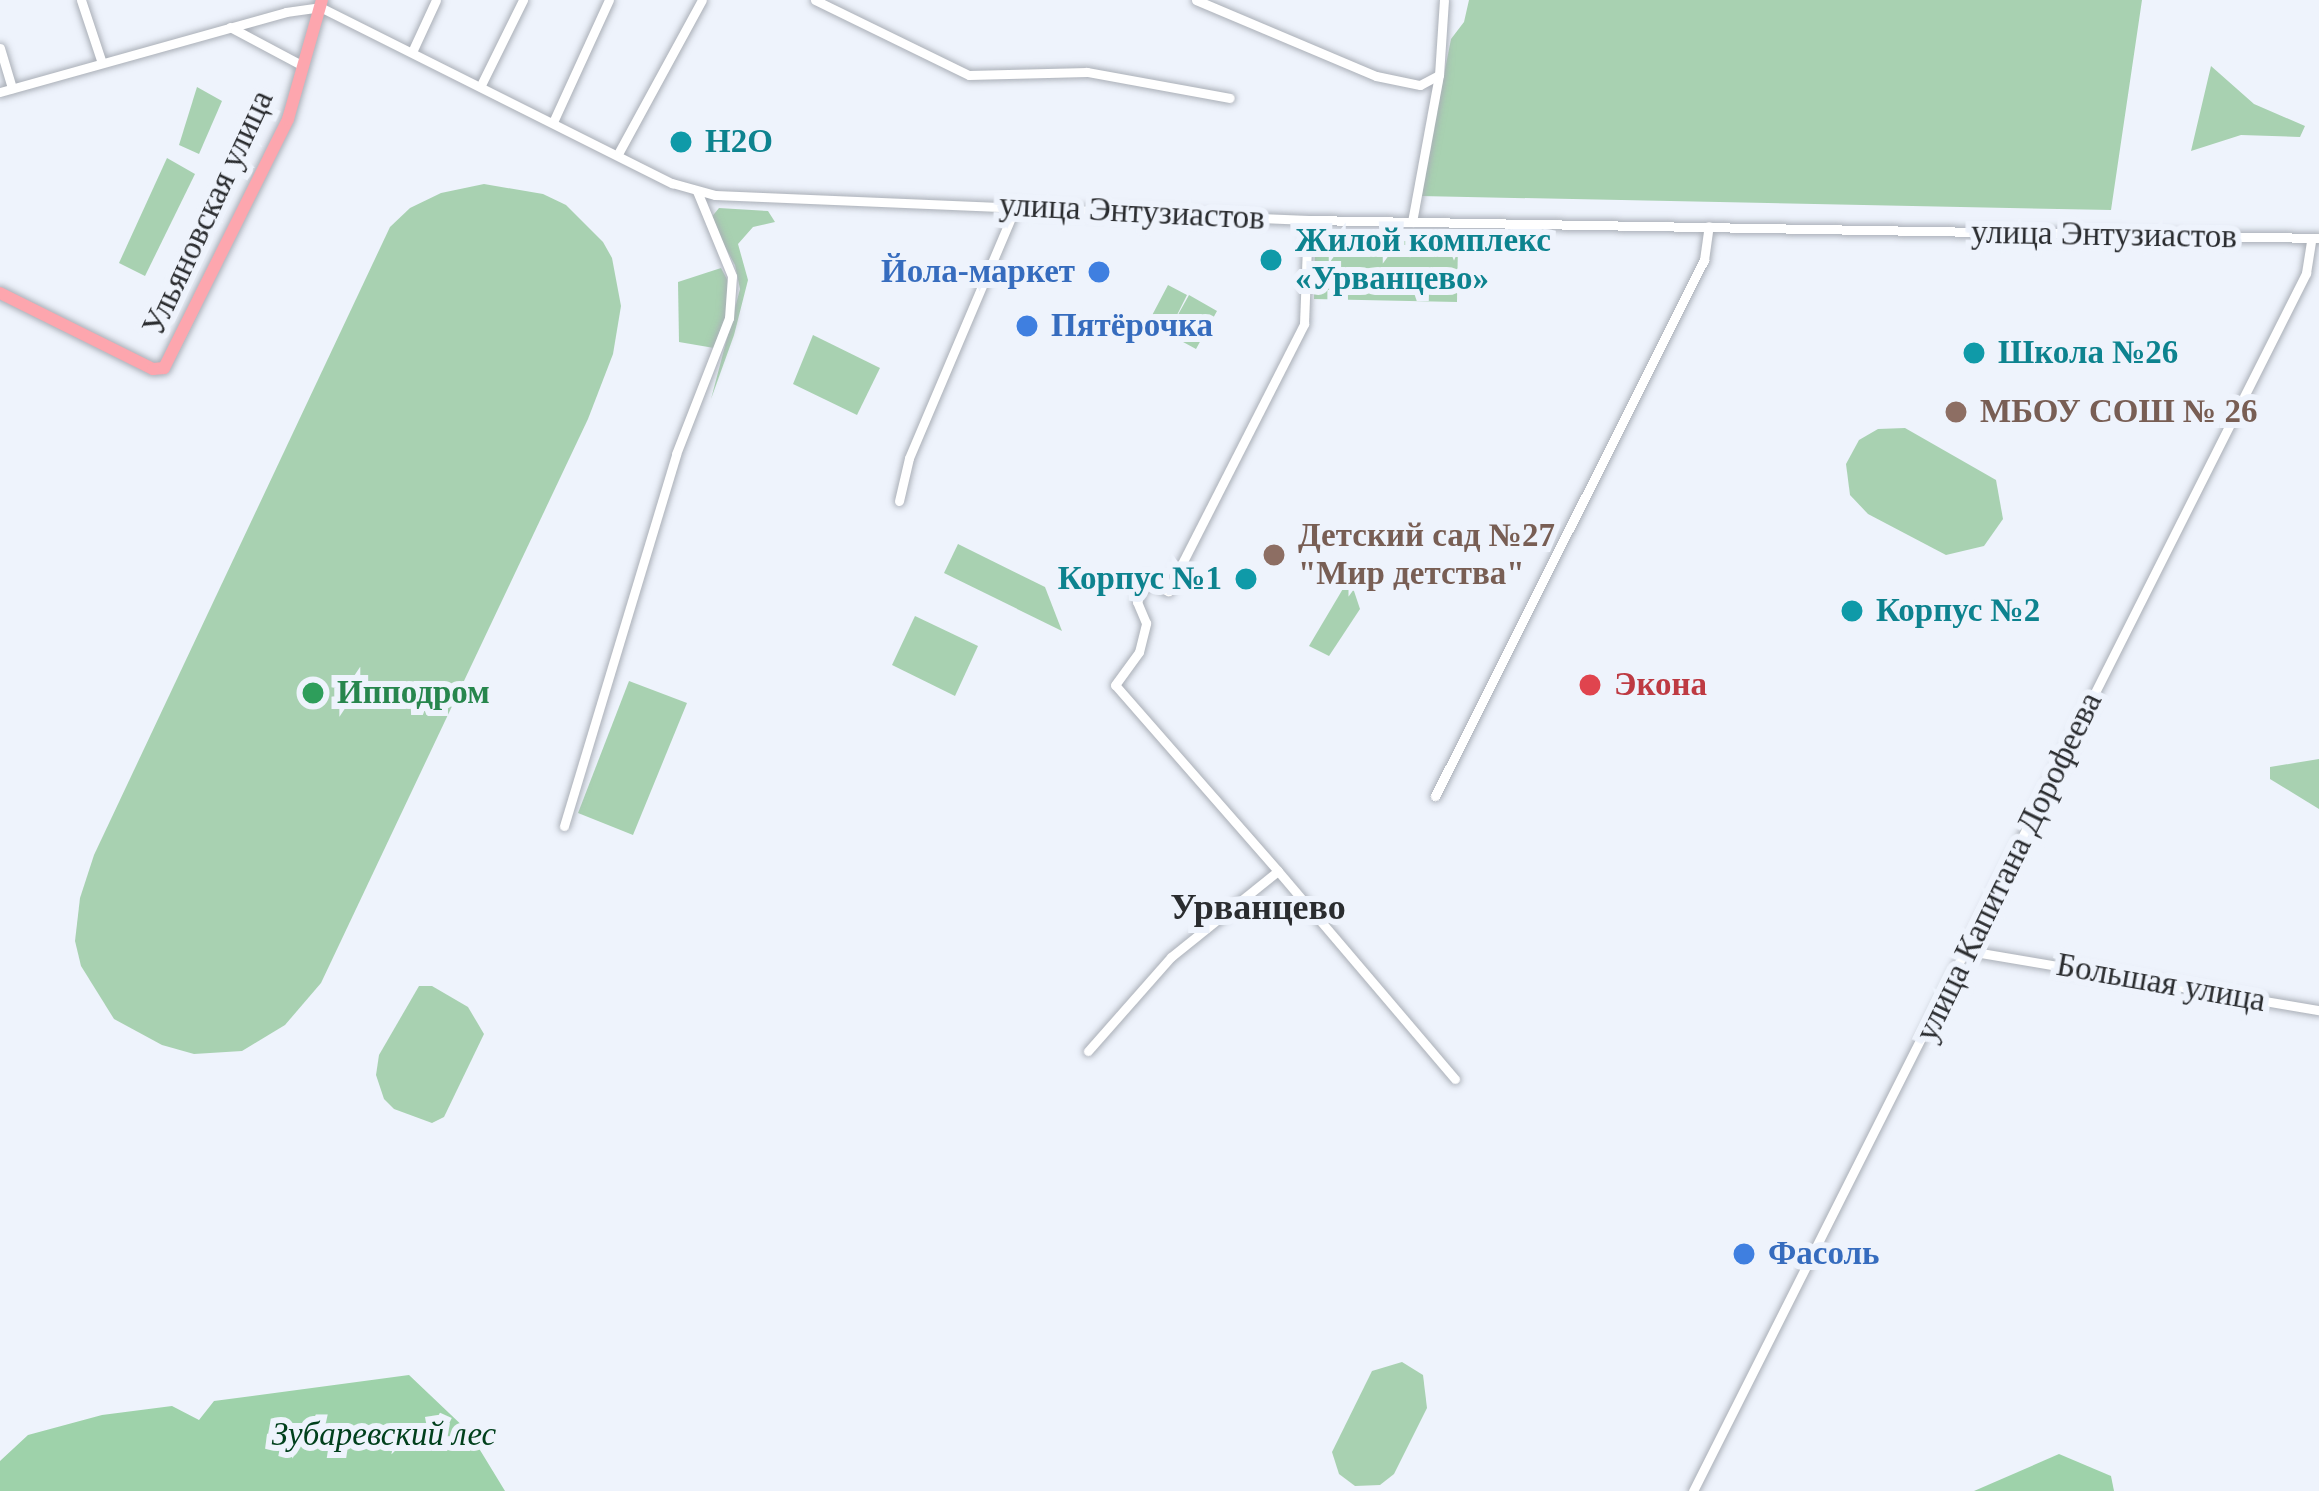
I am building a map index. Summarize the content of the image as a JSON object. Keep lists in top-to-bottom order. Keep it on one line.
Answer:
{"streets":{"main road":["Ульяновская улица"],"street":["улица Энтузиастов","улица Капитана Дорофеева","Большая улица"]},"crossings":[["улица Энтузиастов","Ульяновская улица"],["улица Энтузиастов","улица Капитана Дорофеева"],["улица Капитана Дорофеева","Большая улица"]],"districts":["Урванцево"],"parks":["Зубаревский лес"],"places":["H2O","Жилой комплекс «Урванцево»","Йола-маркет","Пятёрочка","Школа №26","МБОУ СОШ № 26","Детский сад №27 \"Мир детства\"","Корпус №1","Корпус №2","Экона","Ипподром","Фасоль"]}
